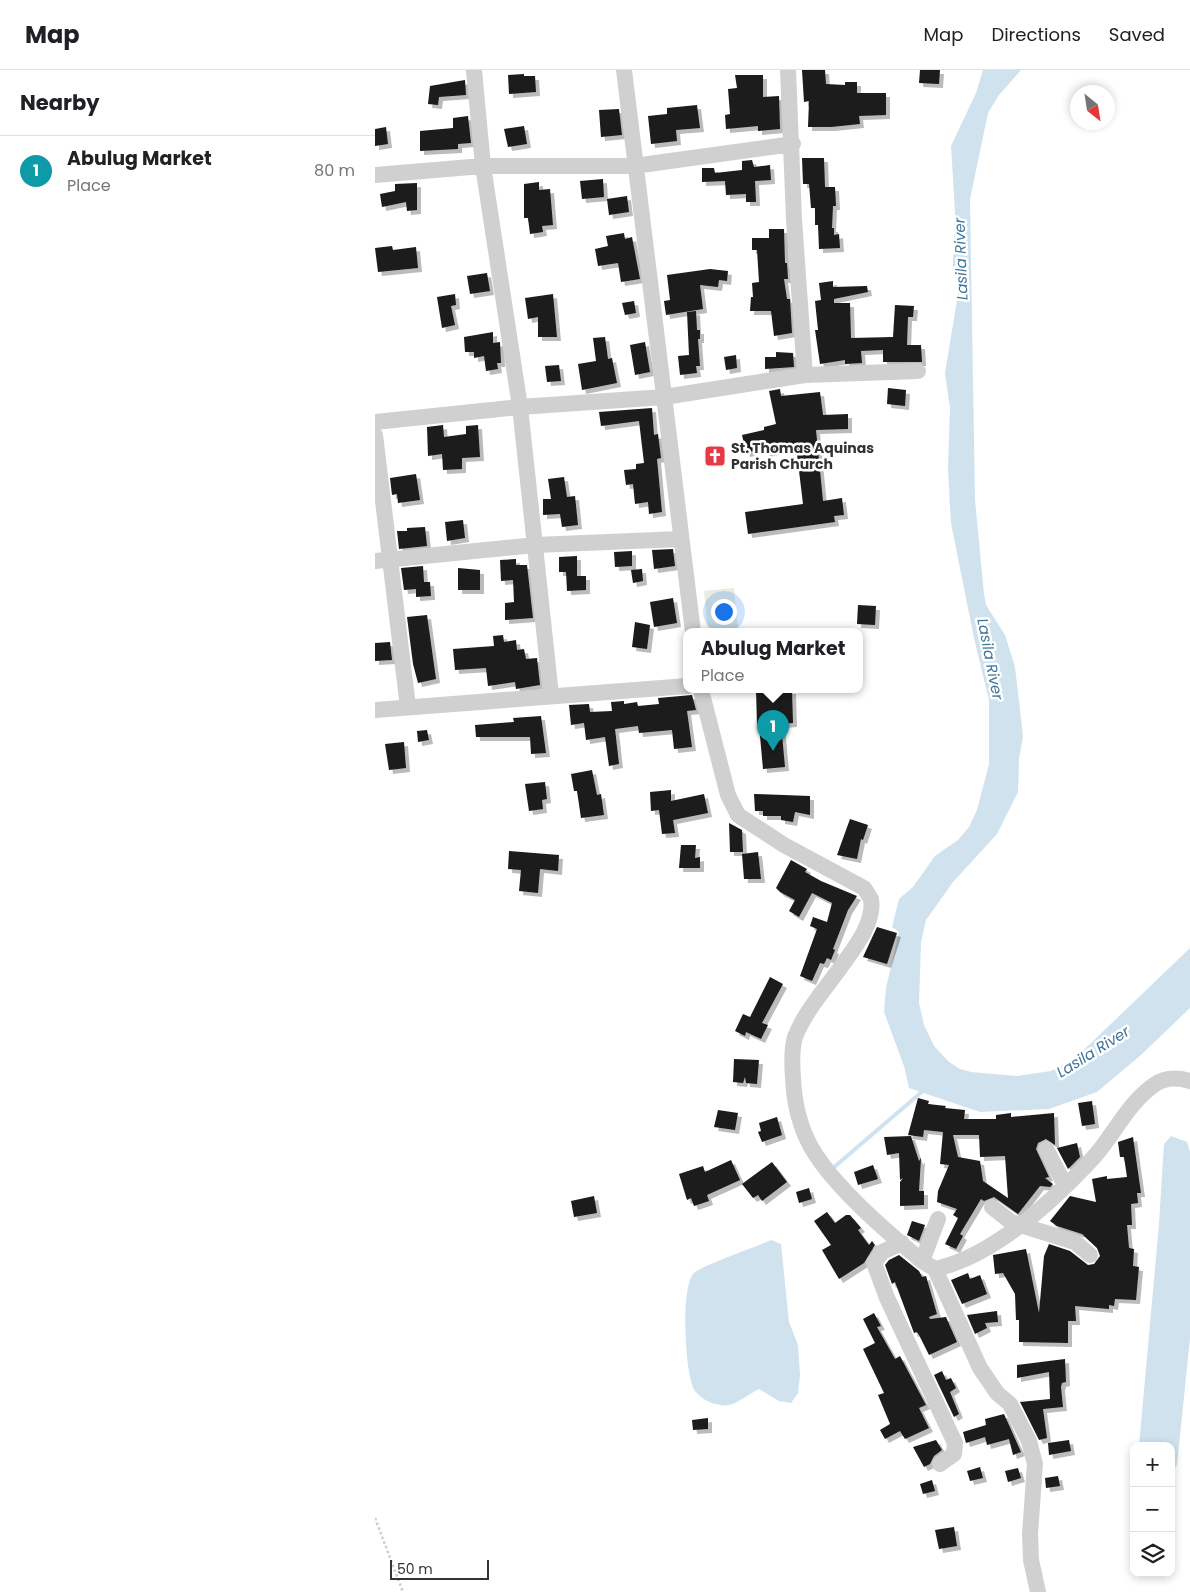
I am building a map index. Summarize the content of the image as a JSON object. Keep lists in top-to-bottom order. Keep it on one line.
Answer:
{"water":["Lasila River"],"places":{"church":["St. Thomas Aquinas Parish Church"]},"scale_bar":"50 m","north":"bottom right","page":{"header":"Map","nav":["Map","Directions","Saved"],"heading":"Nearby","list":[{"mark":"1","name":"Abulug Market","note":"Place","value":"80 m"}],"popup":["Abulug Market","Place"],"pins":"1","map_buttons":["+","−"],"scale":"50 m"}}
